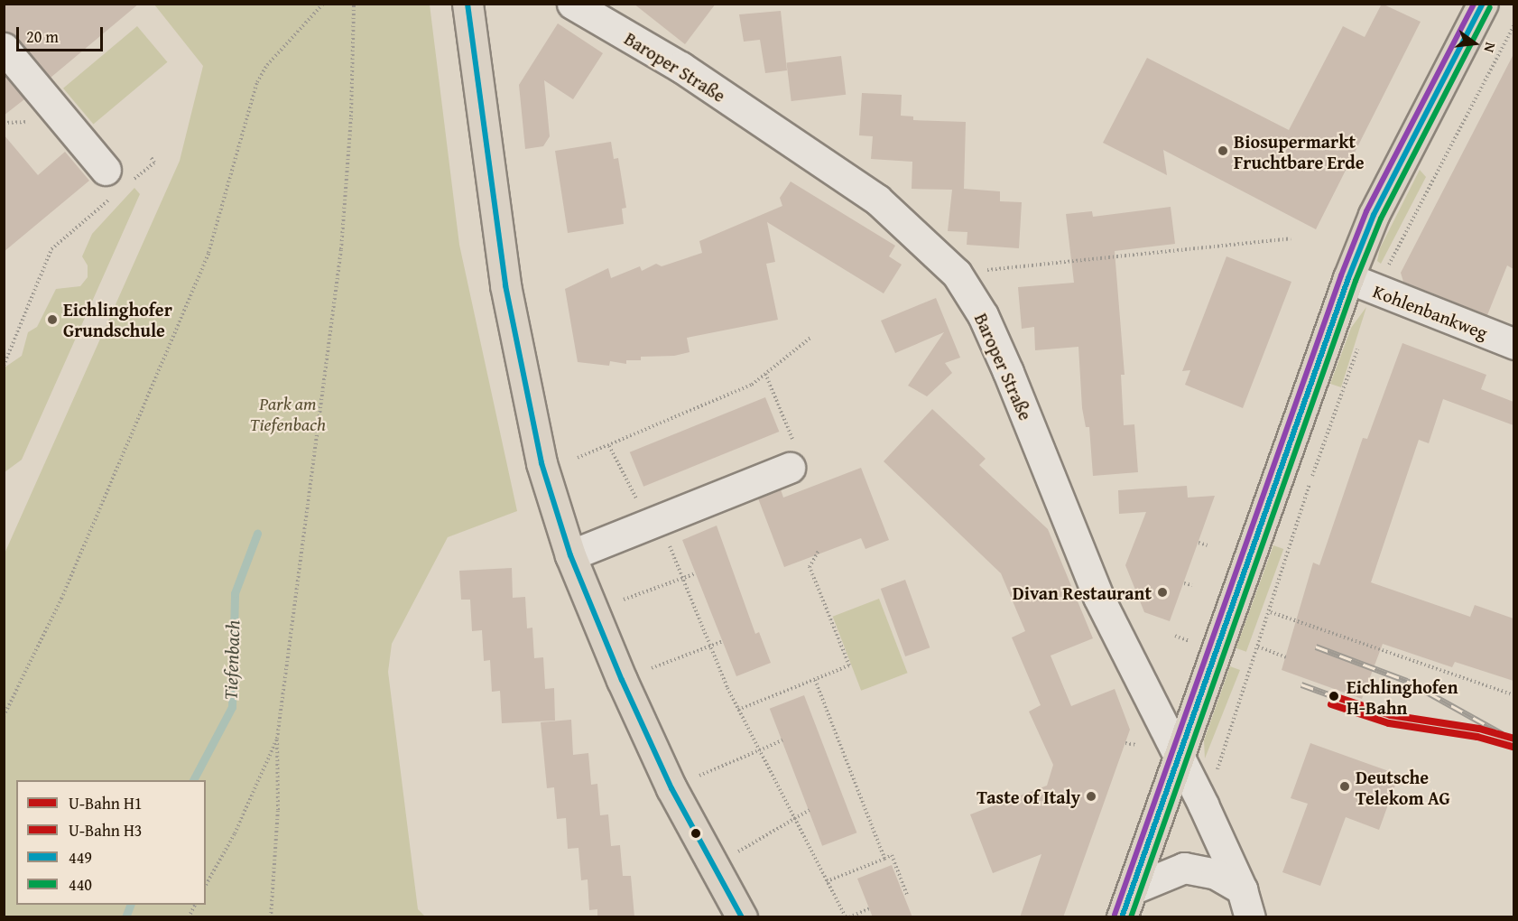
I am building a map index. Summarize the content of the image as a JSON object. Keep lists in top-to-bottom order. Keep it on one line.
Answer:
{"streets":{"street":["Baroper Straße","Kohlenbankweg"]},"water":["Tiefenbach"],"parks":["Park am Tiefenbach"],"places":["Biosupermarkt Fruchtbare Erde","Eichlinghofer Grundschule","Divan Restaurant","Eichlinghofen H-Bahn","Deutsche Telekom AG","Taste of Italy"],"lines":["transit line 449","transit line 440","metro line H1","metro line H3"],"legend":["U-Bahn H1","U-Bahn H3","449","440"],"scale_bar":"20 m","north":"right"}
